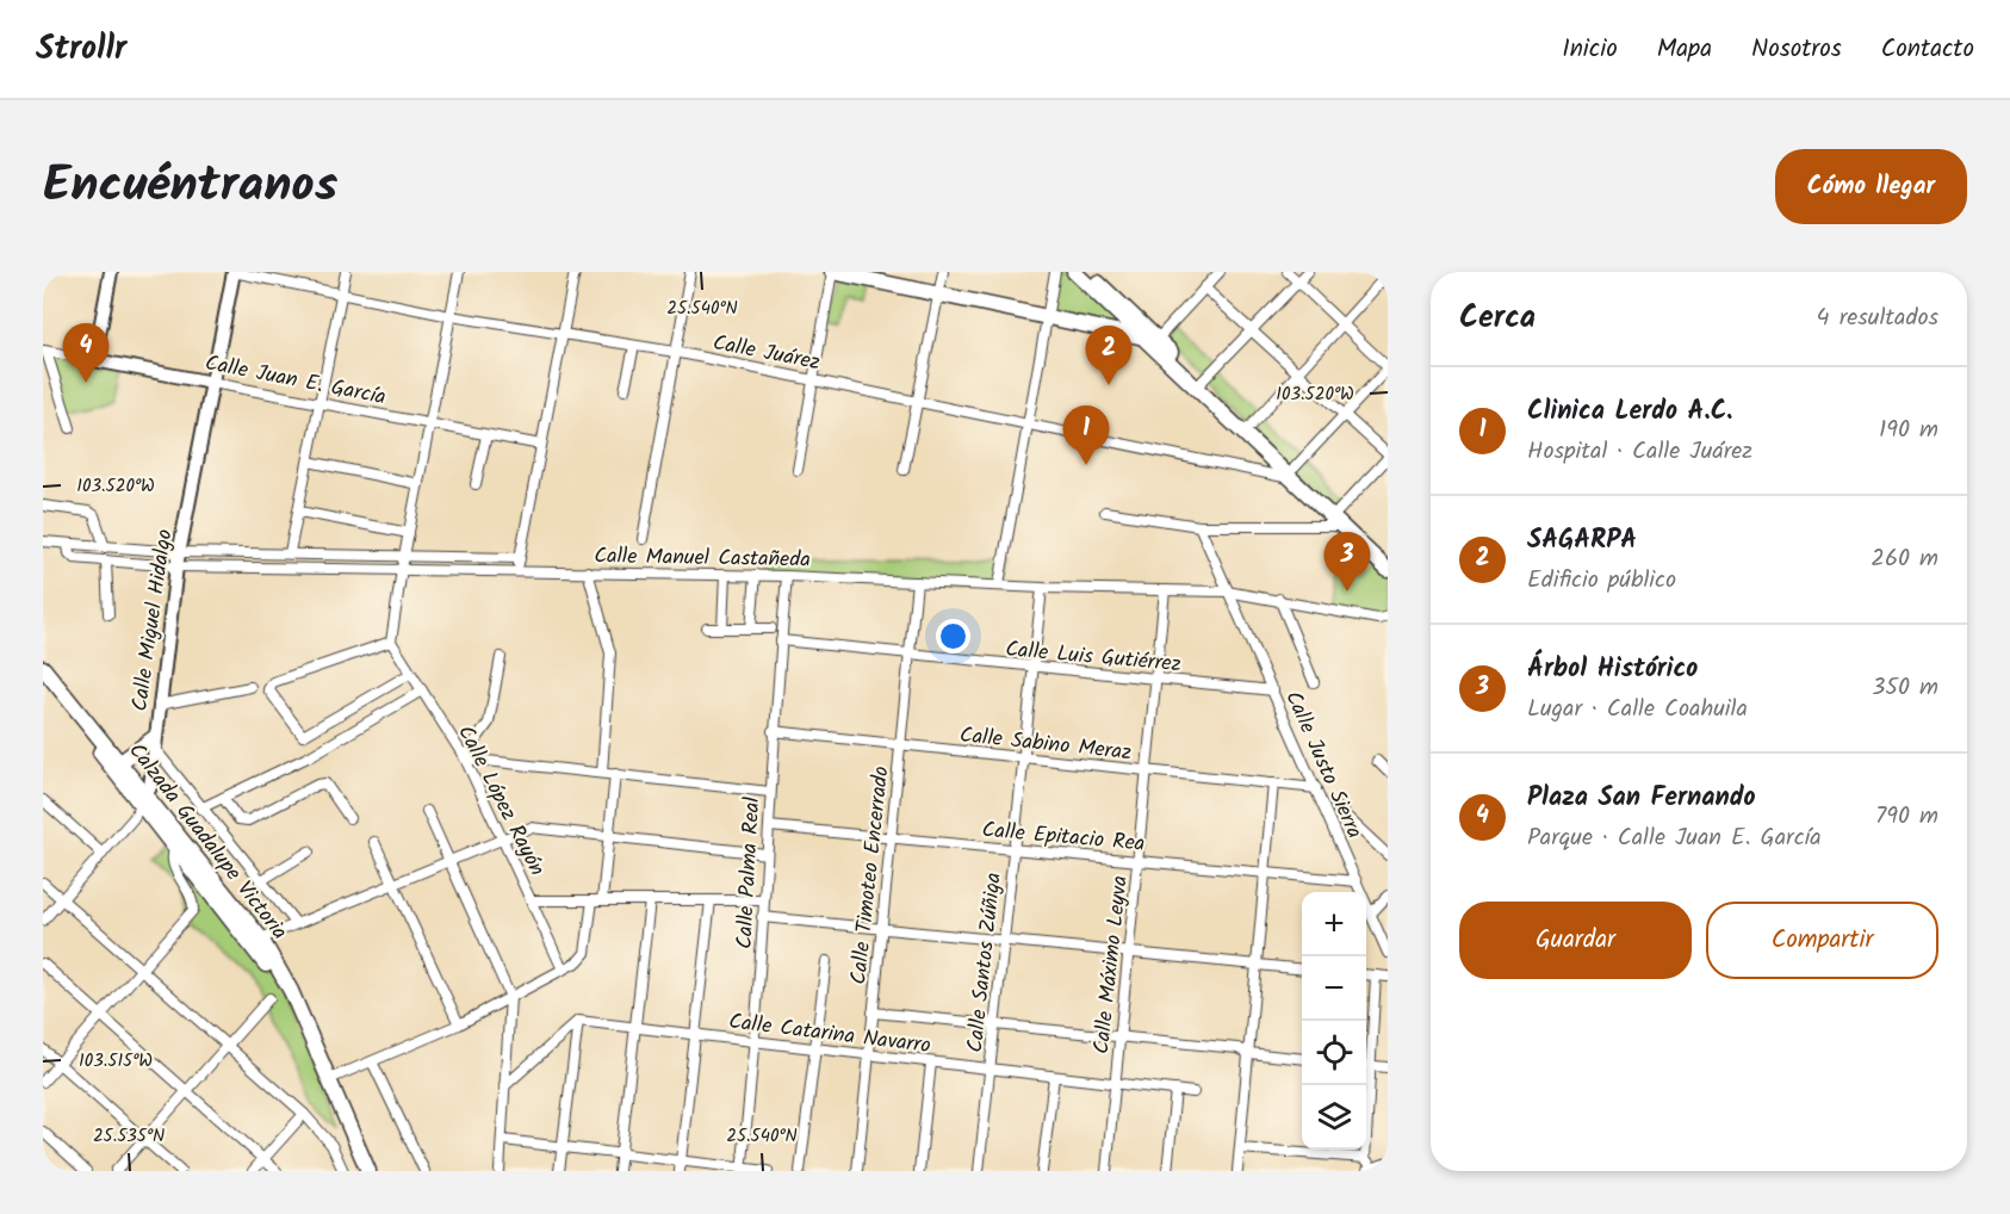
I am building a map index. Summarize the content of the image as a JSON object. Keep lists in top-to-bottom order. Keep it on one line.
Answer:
{"streets":{"main road":["Calle Juan E. García","Calle Miguel Hidalgo","Calzada Guadalupe Victoria"],"street":["Calle Juárez","Calle Manuel Castañeda","Calle Luis Gutiérrez","Calle Sabino Meraz","Calle Justo Sierra","Calle López Rayón","Calle Epitacio Rea","Calle Palma Real","Calle Timoteo Encerrado","Calle Santos Zúñiga","Calle Máximo Leyva","Calle Catarina Navarro"]},"crossings":[["Calle Juárez","Calle Miguel Hidalgo"],["Calle Juan E. García","Calle Miguel Hidalgo"],["Calle Manuel Castañeda","Calle Miguel Hidalgo"],["Calle Manuel Castañeda","Calle Justo Sierra"],["Calle Manuel Castañeda","Calle Palma Real"],["Calle Manuel Castañeda","Calle Timoteo Encerrado"],["Calle Manuel Castañeda","Calle Santos Zúñiga"],["Calle Manuel Castañeda","Calle Máximo Leyva"],["Calle Miguel Hidalgo","Calzada Guadalupe Victoria"],["Calle Luis Gutiérrez","Calle Justo Sierra"],["Calle Luis Gutiérrez","Calle Palma Real"],["Calle Luis Gutiérrez","Calle Timoteo Encerrado"],["Calle Luis Gutiérrez","Calle Santos Zúñiga"],["Calle Luis Gutiérrez","Calle Máximo Leyva"],["Calle Sabino Meraz","Calle Justo Sierra"],["Calle Sabino Meraz","Calle Palma Real"],["Calle Sabino Meraz","Calle Timoteo Encerrado"],["Calle Sabino Meraz","Calle Santos Zúñiga"],["Calle Sabino Meraz","Calle Máximo Leyva"],["Calle Justo Sierra","Calle Epitacio Rea"],["Calle Epitacio Rea","Calle Palma Real"],["Calle Epitacio Rea","Calle Timoteo Encerrado"],["Calle Epitacio Rea","Calle Santos Zúñiga"],["Calle Epitacio Rea","Calle Máximo Leyva"],["Calle Palma Real","Calle Catarina Navarro"],["Calle Timoteo Encerrado","Calle Catarina Navarro"],["Calle Santos Zúñiga","Calle Catarina Navarro"],["Calle Máximo Leyva","Calle Catarina Navarro"]],"page":{"header":"Strollr","nav":["Inicio","Mapa","Nosotros","Contacto"],"title":"Encuéntranos","buttons":["Cómo llegar",["Guardar","Compartir"]],"heading":["Cerca","4 resultados"],"pins":["4","2","1","3"],"list":[{"mark":"1","name":"Clinica Lerdo A.C.","note":"Hospital · Calle Juárez","value":"190 m"},{"mark":"2","name":"SAGARPA","note":"Edificio público","value":"260 m"},{"mark":"3","name":"Árbol Histórico","note":"Lugar · Calle Coahuila","value":"350 m"},{"mark":"4","name":"Plaza San Fernando","note":"Parque · Calle Juan E. García","value":"790 m"}],"map_buttons":["+","−"]},"coordinates":["25.540°N","103.520°W","103.515°W","25.535°N"]}
